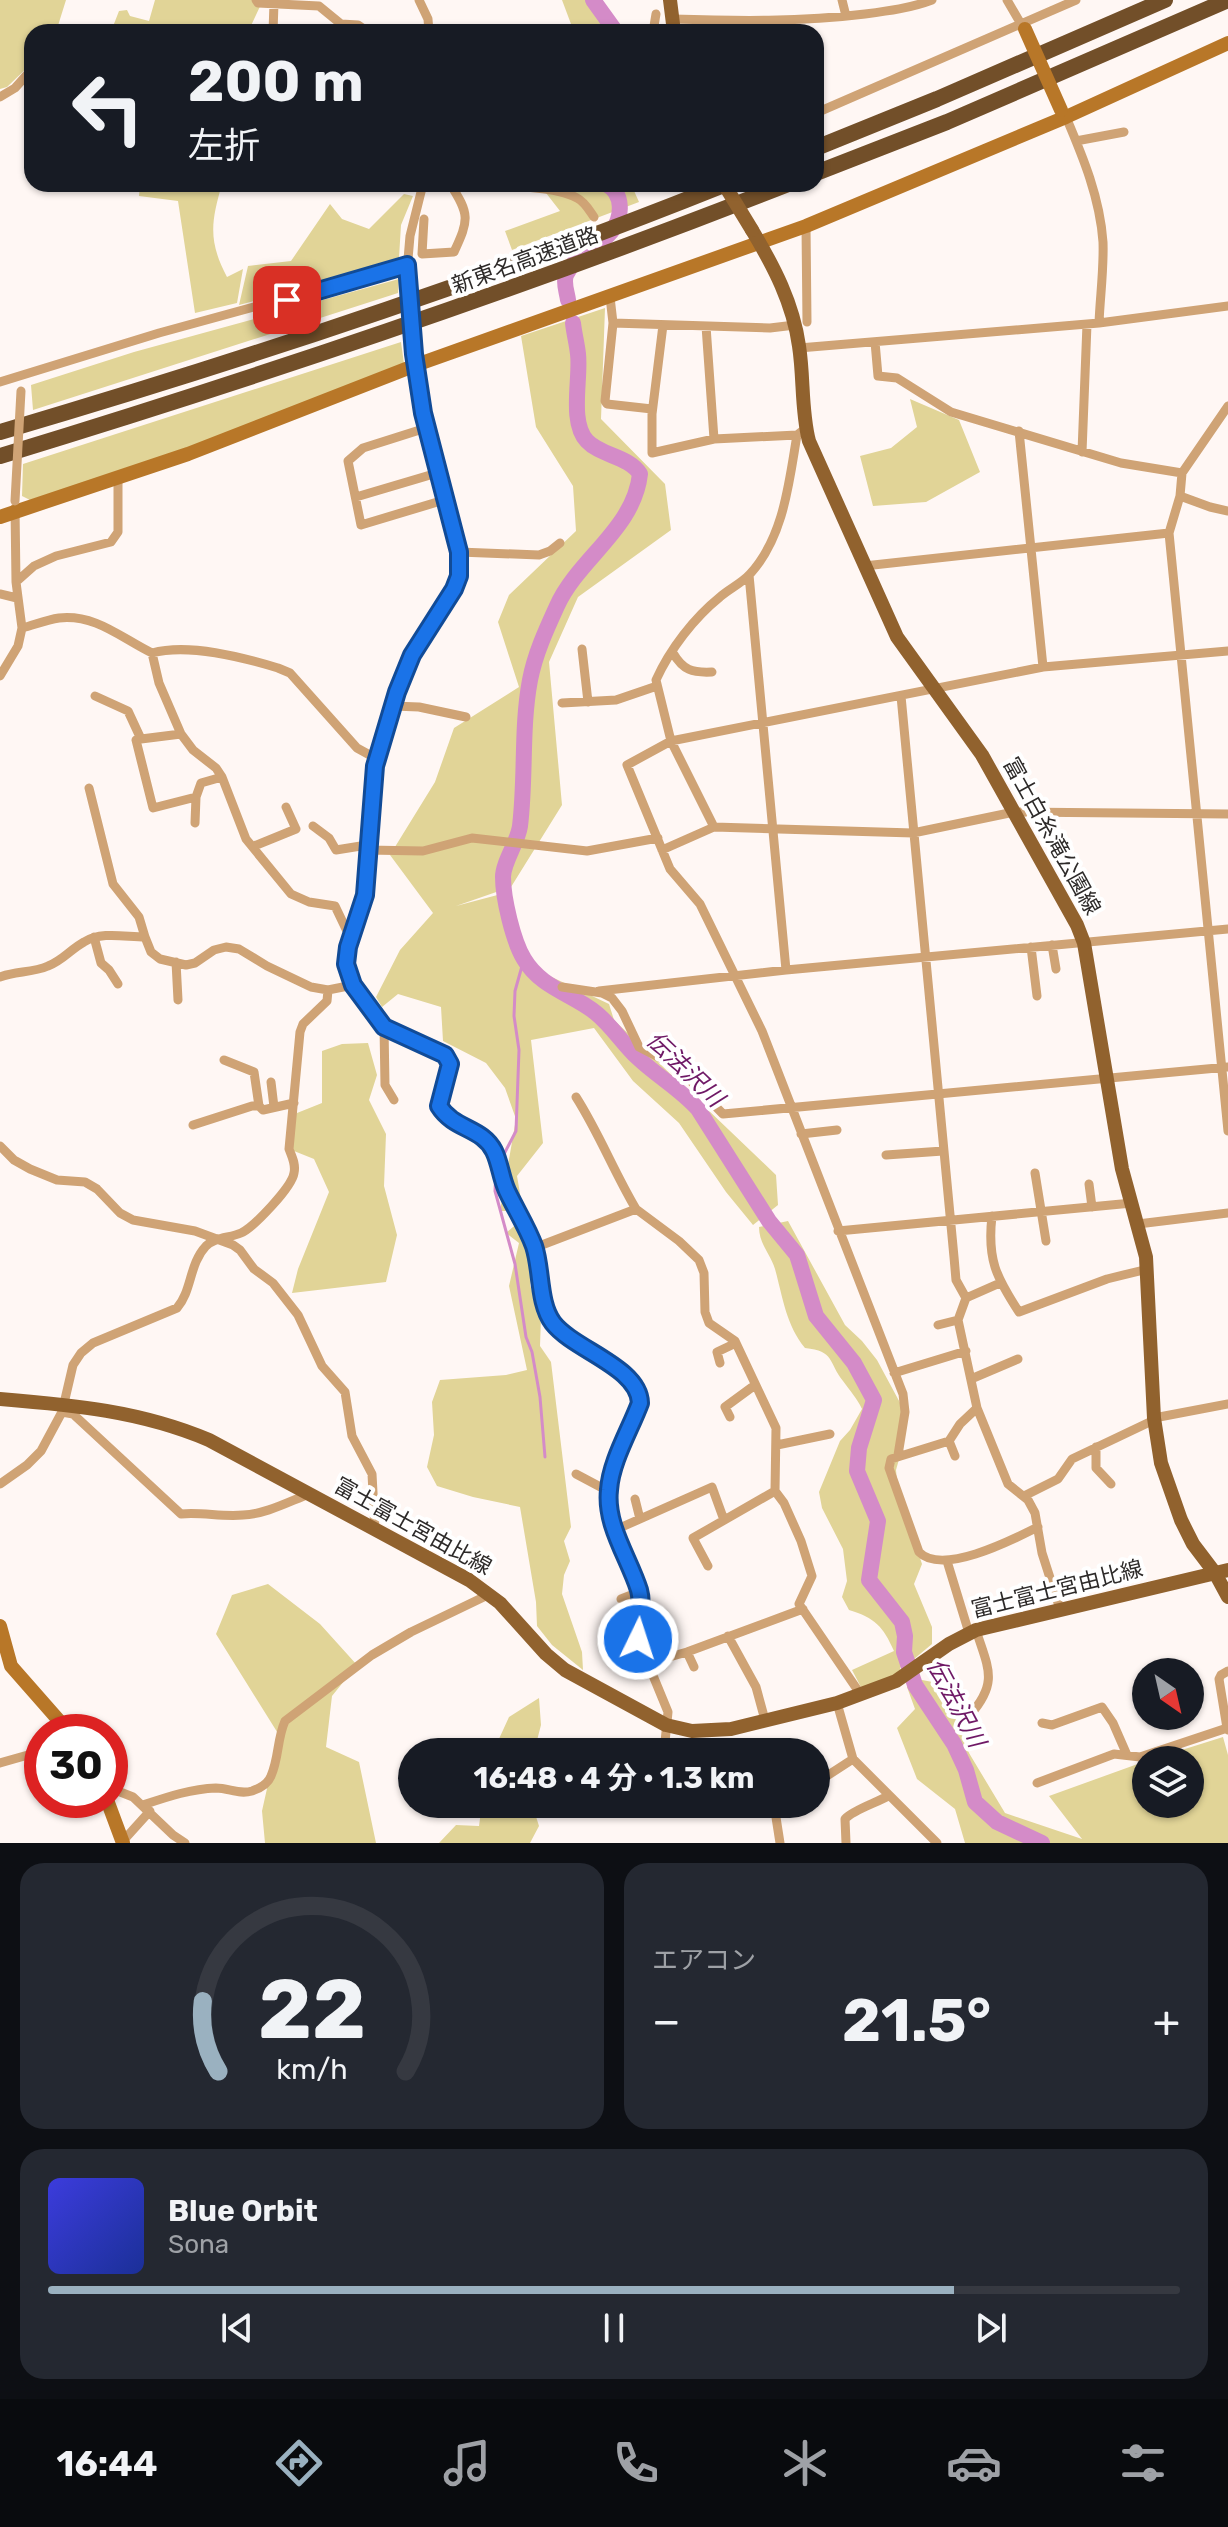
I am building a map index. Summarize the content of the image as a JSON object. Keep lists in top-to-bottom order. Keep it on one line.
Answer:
{"streets":{"highway":["新東名高速道路"],"main road":["富士白糸滝公園線","富士富士宮由比線"]},"crossings":[["富士白糸滝公園線","富士富士宮由比線"]],"water":["伝法沢川"],"north":"bottom right","page":{"turn":["200 m","左折"],"limit":"30","trip":"16:48 · 4 分 · 1.3 km","tile":"エアコン","heat":["−","21.5°","+"],"song":["Blue Orbit","Sona"],"tabs":"16:44","gauge":["22","km/h"]}}
